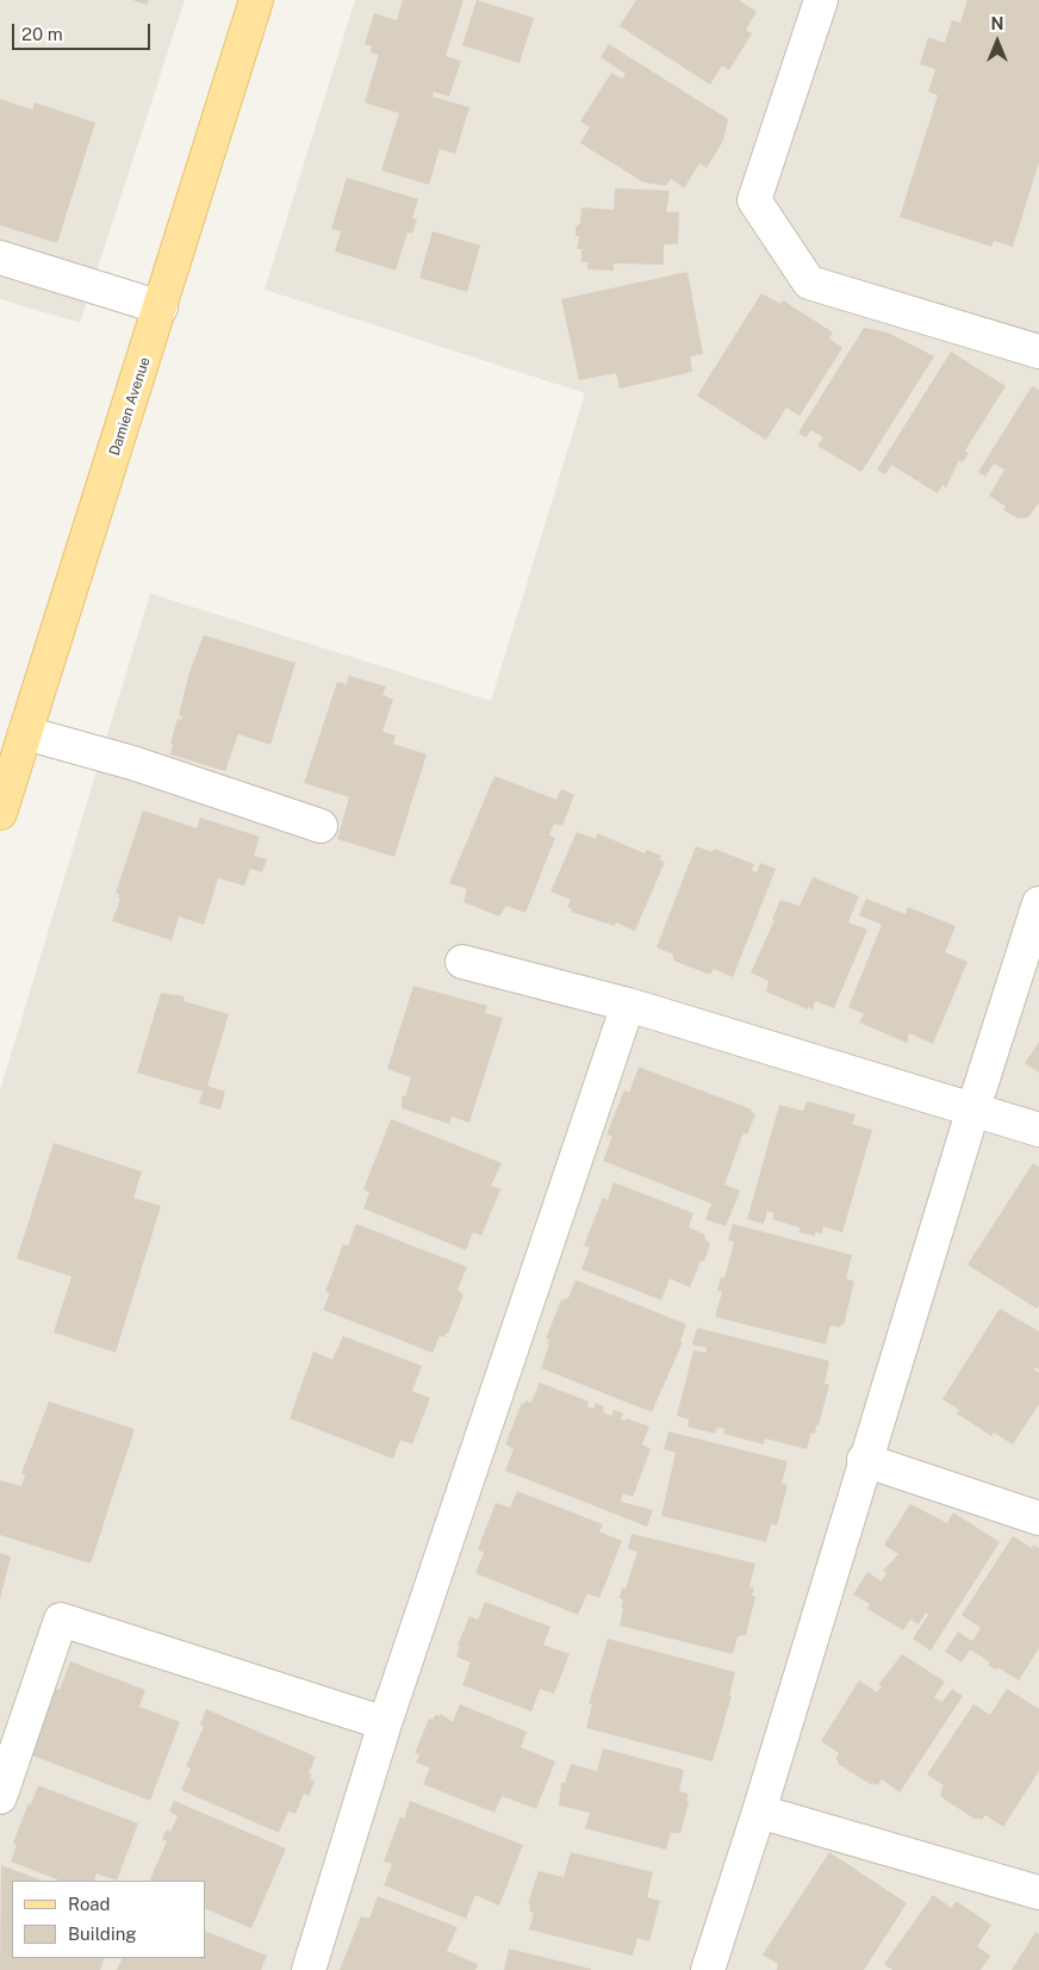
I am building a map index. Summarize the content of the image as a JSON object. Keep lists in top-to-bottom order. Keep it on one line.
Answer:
{"streets":{"main road":["Damien Avenue"]},"legend":["Road","Building"],"scale_bar":"20 m","north":"top"}
